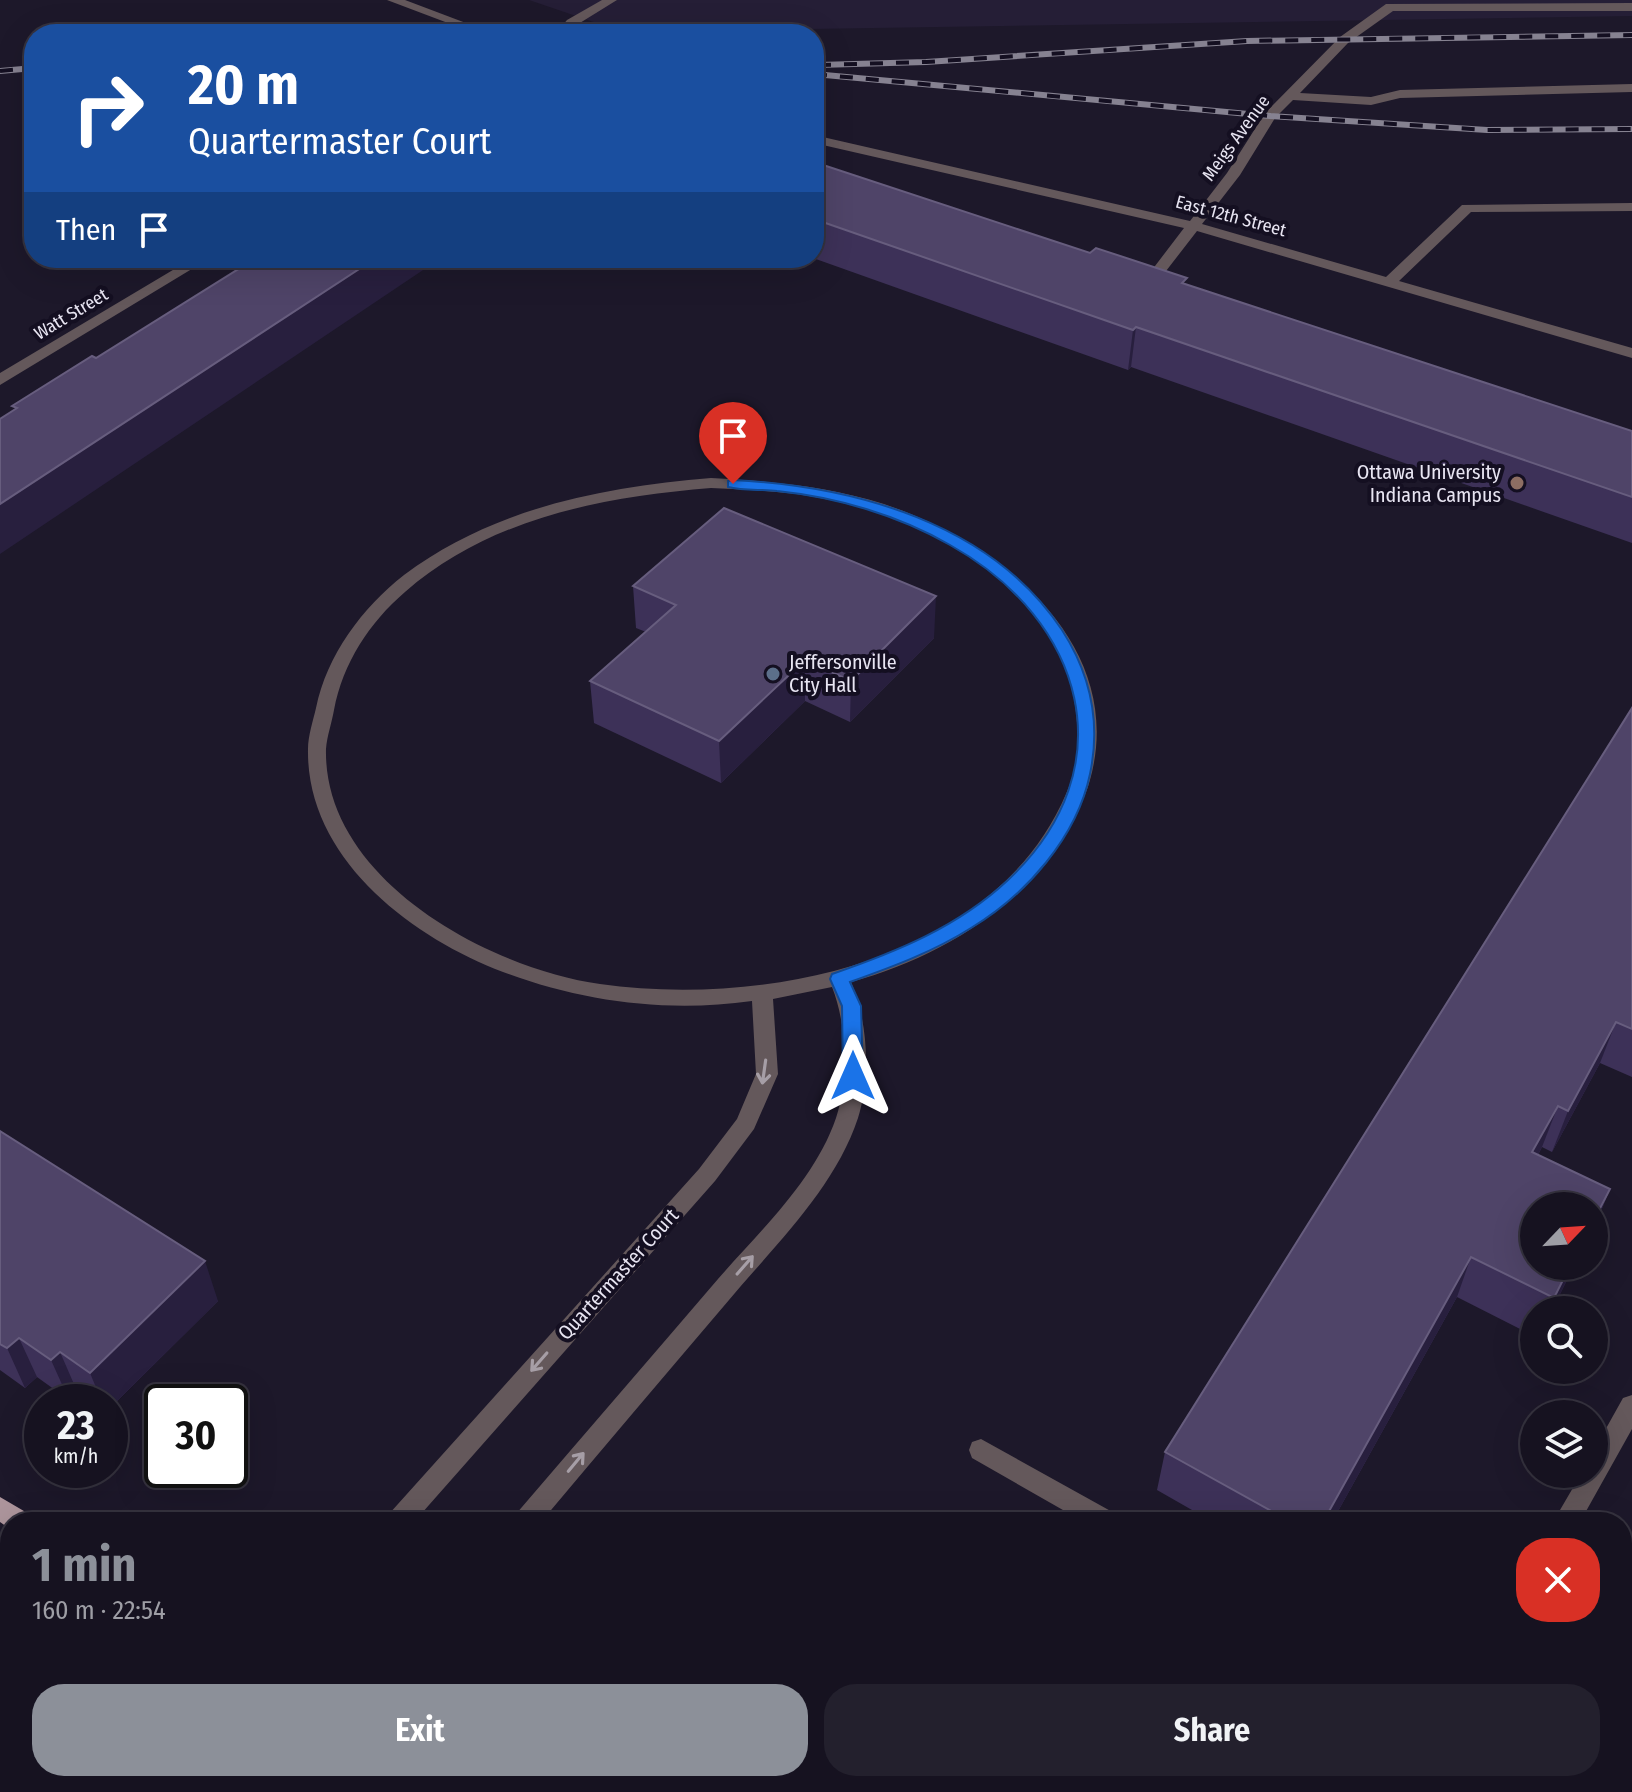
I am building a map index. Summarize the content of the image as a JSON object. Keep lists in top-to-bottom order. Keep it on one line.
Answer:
{"streets":{"street":["Meigs Avenue","East 12th Street","Watt Street","Quartermaster Court"]},"crossings":[["Meigs Avenue","East 12th Street"]],"places":["Ottawa University Indiana Campus","Jeffersonville City Hall"],"north":"top right","page":{"turn":["20 m","Quartermaster Court"],"then":"Then","speed":"23 km/h","limit":"30","heading":["1 min","160 m · 22:54"],"buttons":["Exit","Share"]}}
